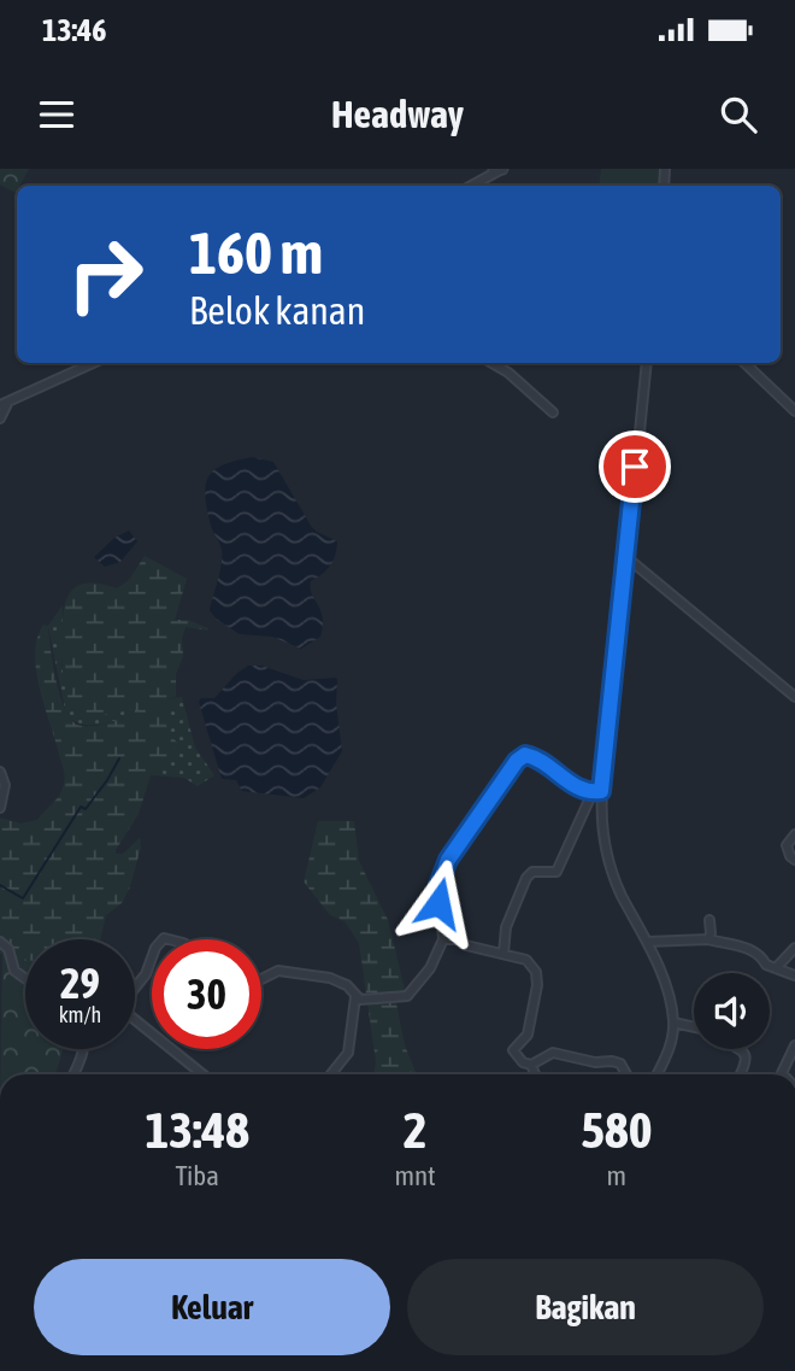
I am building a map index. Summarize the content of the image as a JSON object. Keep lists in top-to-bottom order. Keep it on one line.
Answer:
{"page":{"status":"13:46","header":"Headway","turn":["160 m","Belok kanan"],"speed":"29 km/h","limit":"30","eta":["13:48","Tiba","2","mnt","580","m"],"buttons":["Keluar","Bagikan"]}}
